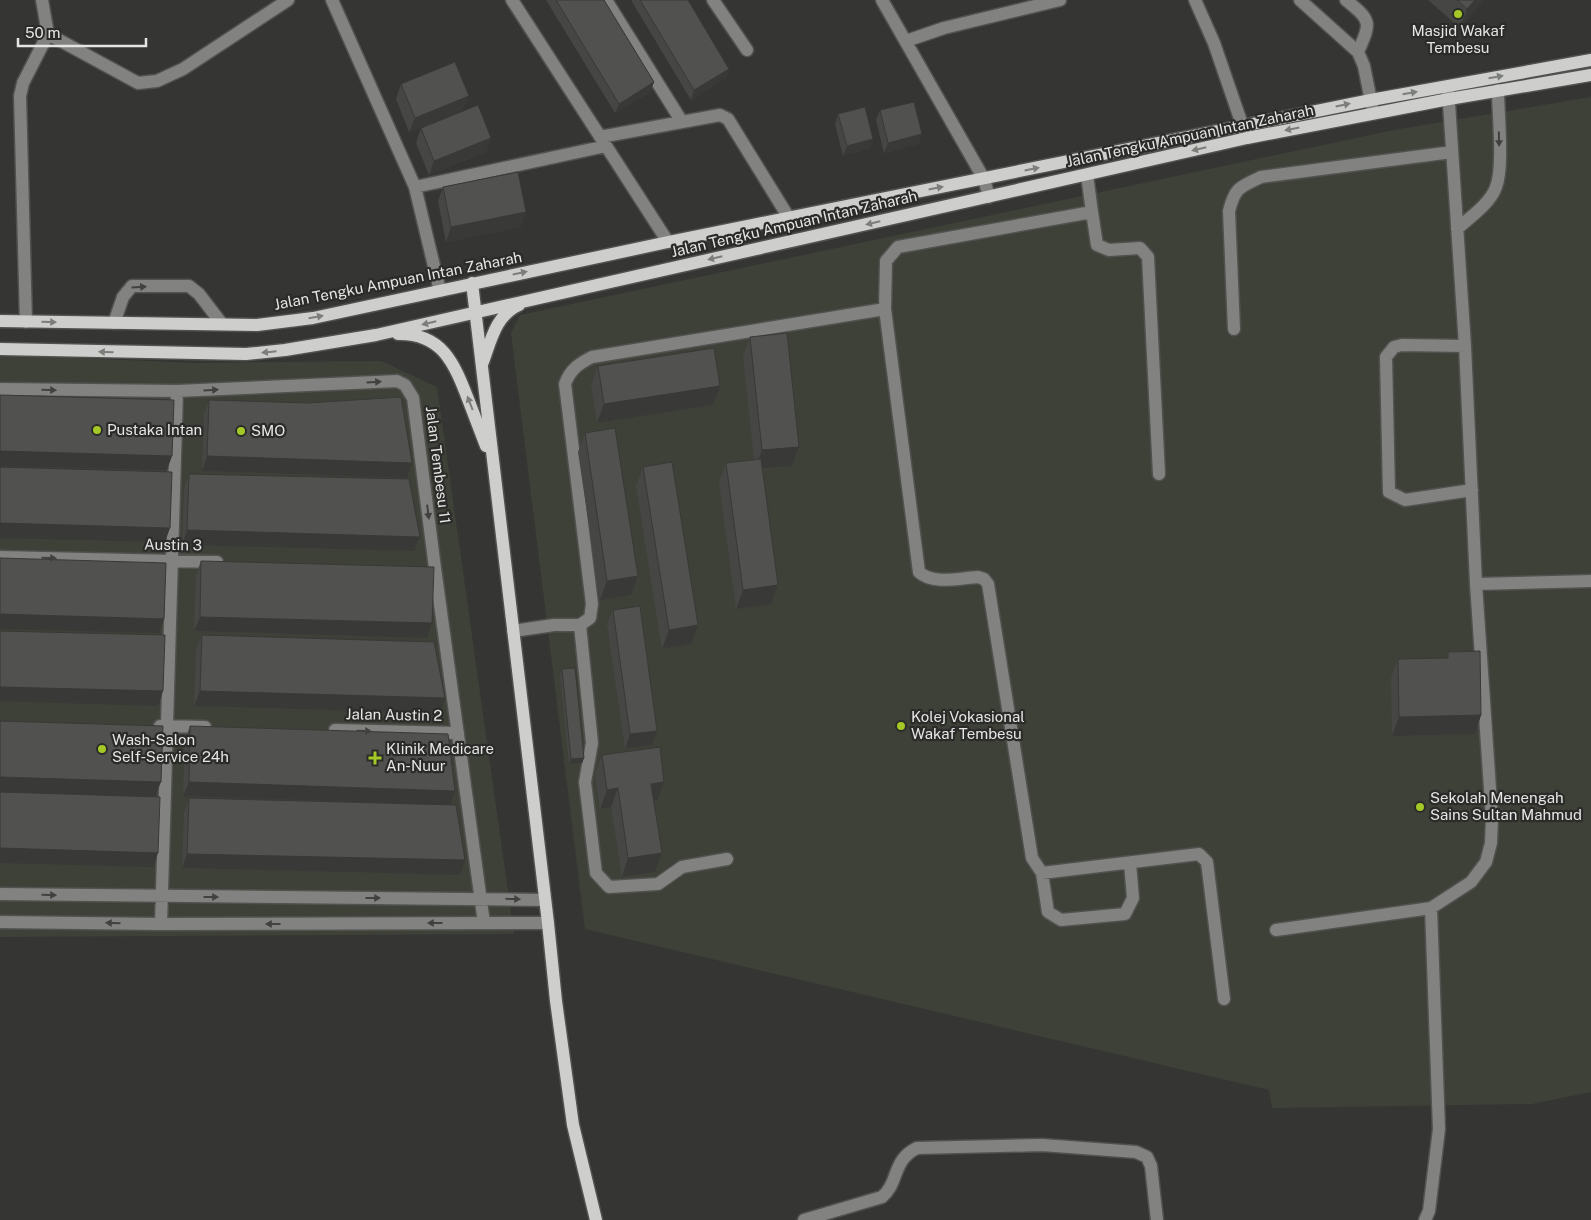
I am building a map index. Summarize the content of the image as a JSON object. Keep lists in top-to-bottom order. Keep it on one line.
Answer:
{"streets":{"main road":["Jalan Tengku Ampuan Intan Zaharah"],"street":["Jalan Tembesu 11","Austin 3","Jalan Austin 2"]},"crossings":[["Jalan Tembesu 11","Jalan Austin 2"]],"one_way":["Austin 3","Jalan Austin 2"],"places":{"other":["Masjid Wakaf Tembesu","Pustaka Intan","SMO","Kolej Vokasional Wakaf Tembesu","Wash-Salon Self-Service 24h","Sekolah Menengah Sains Sultan Mahmud"],"health":["Klinik Medicare An-Nuur"]},"scale_bar":"50 m"}
